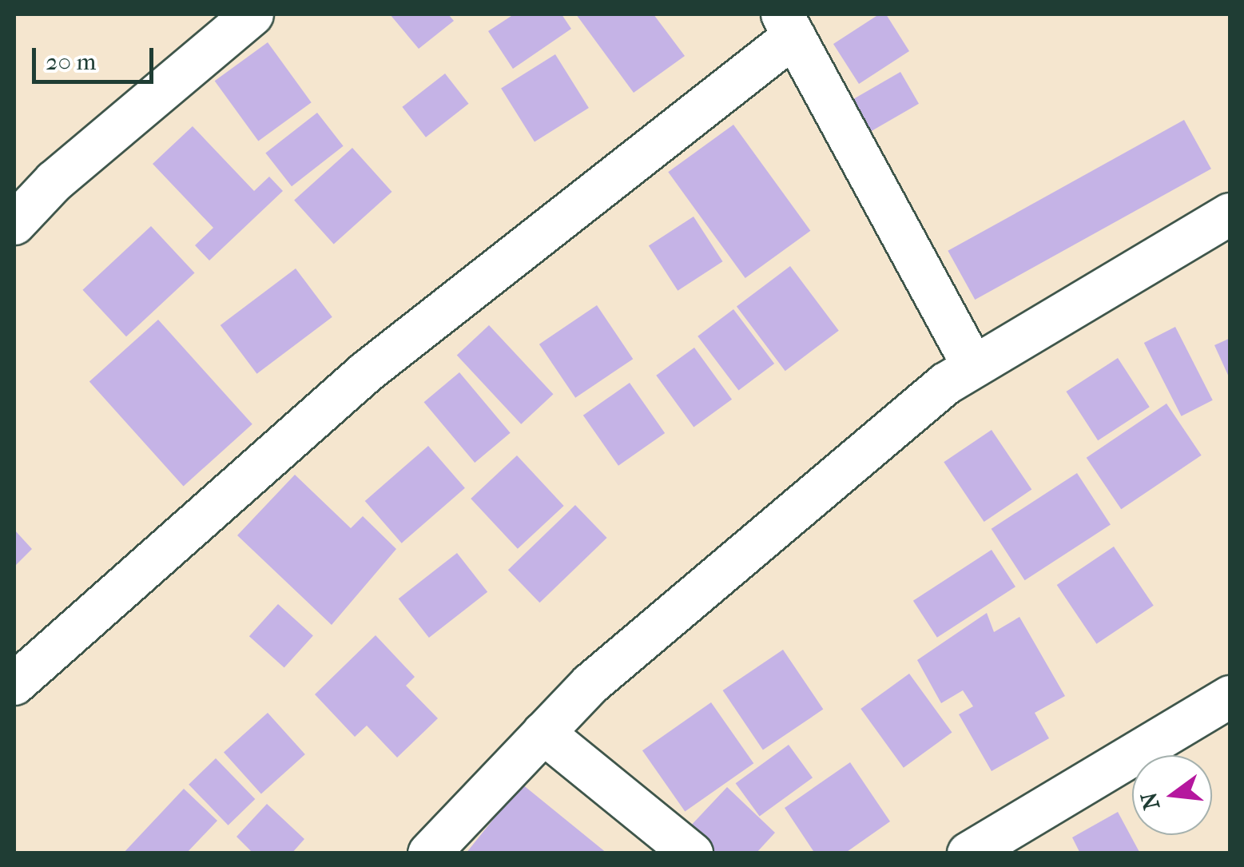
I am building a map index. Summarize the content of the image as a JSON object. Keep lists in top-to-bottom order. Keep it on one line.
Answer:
{"scale_bar":"20 m","north":"left"}
